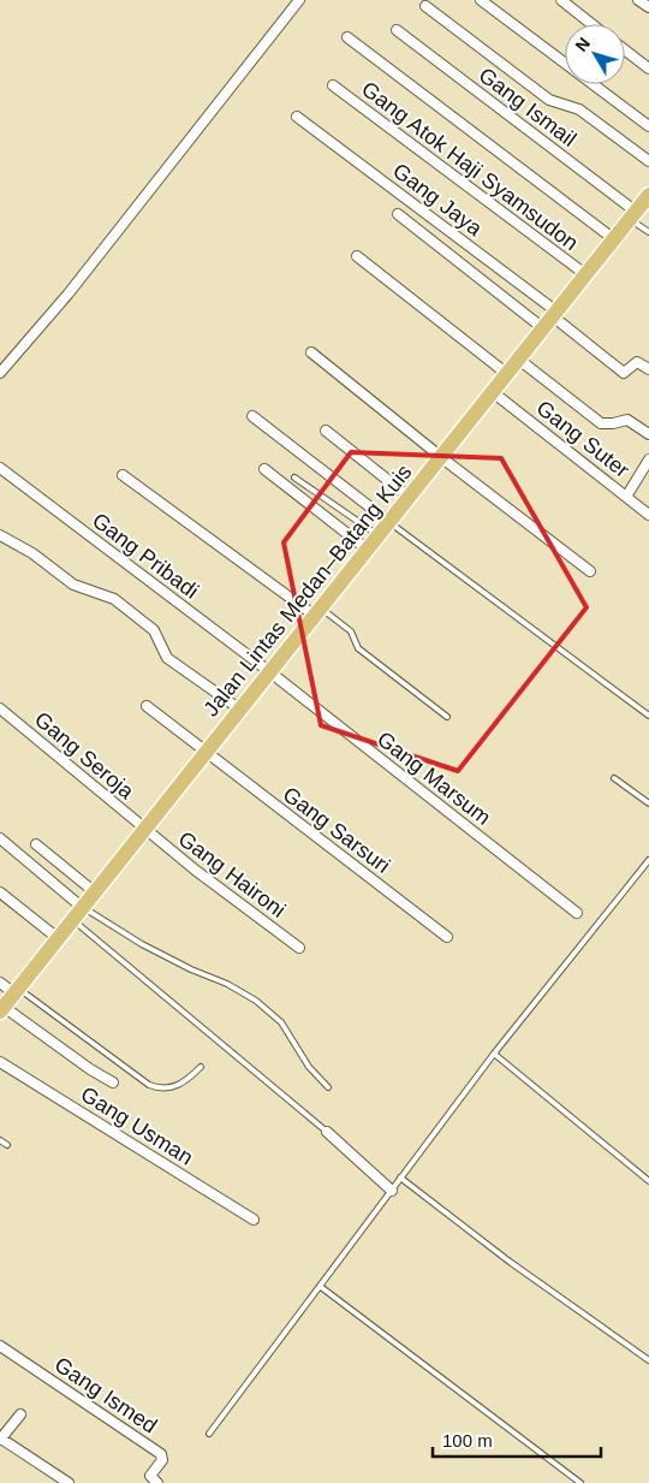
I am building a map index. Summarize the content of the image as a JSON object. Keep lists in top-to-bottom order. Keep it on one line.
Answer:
{"streets":{"highway":["Jalan Lintas Medan–Batang Kuis"],"street":["Gang Ismail","Gang Atok Haji Syamsudon","Gang Jaya","Gang Suter","Gang Pribadi","Gang Seroja","Gang Marsum","Gang Sarsuri","Gang Haironi","Gang Usman","Gang Ismed"]},"crossings":[["Gang Ismail","Jalan Lintas Medan–Batang Kuis"],["Gang Atok Haji Syamsudon","Jalan Lintas Medan–Batang Kuis"],["Gang Jaya","Jalan Lintas Medan–Batang Kuis"],["Gang Suter","Jalan Lintas Medan–Batang Kuis"],["Gang Pribadi","Jalan Lintas Medan–Batang Kuis"],["Gang Pribadi","Gang Marsum"],["Jalan Lintas Medan–Batang Kuis","Gang Seroja"],["Jalan Lintas Medan–Batang Kuis","Gang Marsum"],["Jalan Lintas Medan–Batang Kuis","Gang Sarsuri"],["Jalan Lintas Medan–Batang Kuis","Gang Haironi"],["Gang Seroja","Gang Haironi"]],"scale_bar":"100 m","north":"top left"}
